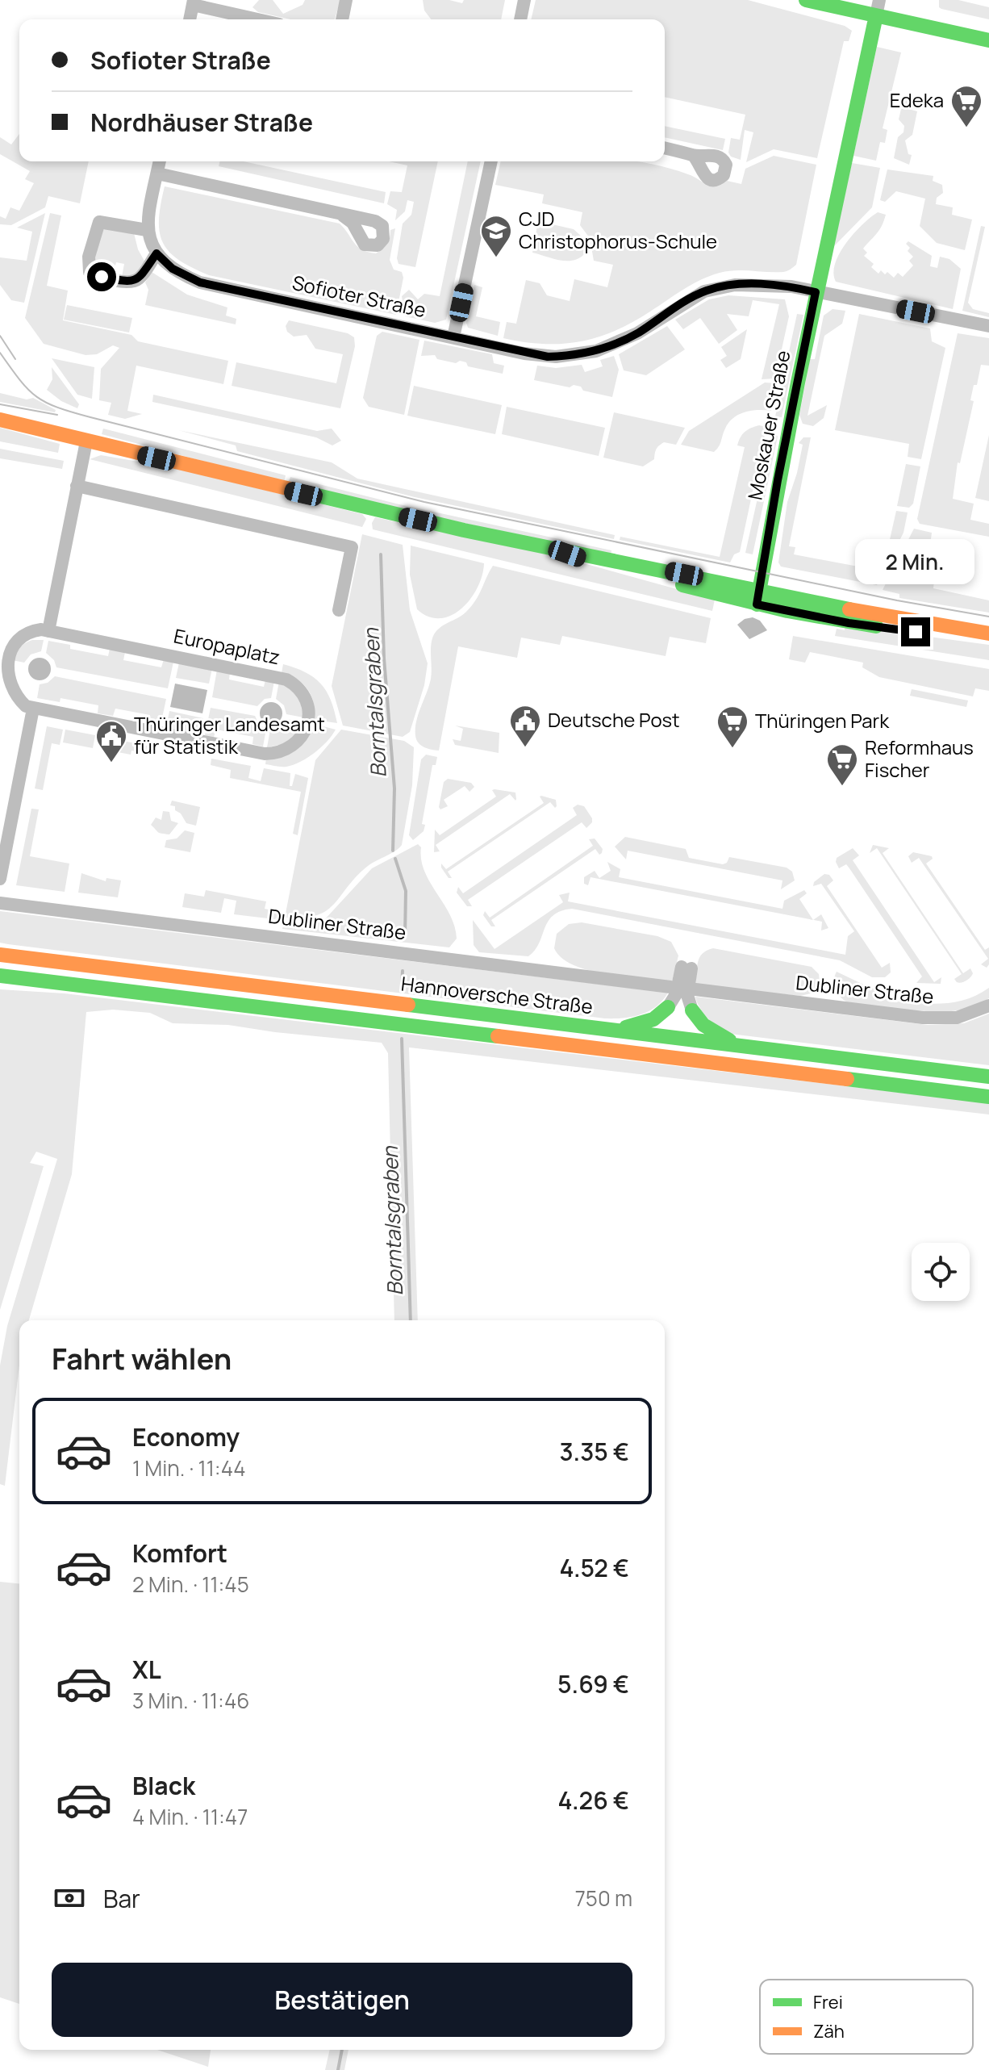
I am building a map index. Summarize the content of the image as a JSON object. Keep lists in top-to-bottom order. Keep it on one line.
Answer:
{"streets":{"main road":["Moskauer Straße","Hannoversche Straße"],"street":["Sofioter Straße","Europaplatz","Dubliner Straße"]},"crossings":[["Sofioter Straße","Moskauer Straße"]],"water":["Borntalsgraben"],"places":{"supermarket":["Edeka","Thüringen Park","Reformhaus Fischer"],"school or university":["CJD Christophorus-Schule"],"public building":["Deutsche Post","Thüringer Landesamt für Statistik"]},"legend":["Frei","Zäh"],"page":{"banner":["Sofioter Straße","Nordhäuser Straße"],"bubble":"2 Min.","heading":"Fahrt wählen","list":[{"name":"Economy","note":"1 Min. · 11:44","value":"3.35 €"},{"name":"Komfort","note":"2 Min. · 11:45","value":"4.52 €"},{"name":"XL","note":"3 Min. · 11:46","value":"5.69 €"},{"name":"Black","note":"4 Min. · 11:47","value":"4.26 €"}],"pay":["Bar","750 m"],"buttons":"Bestätigen"}}
